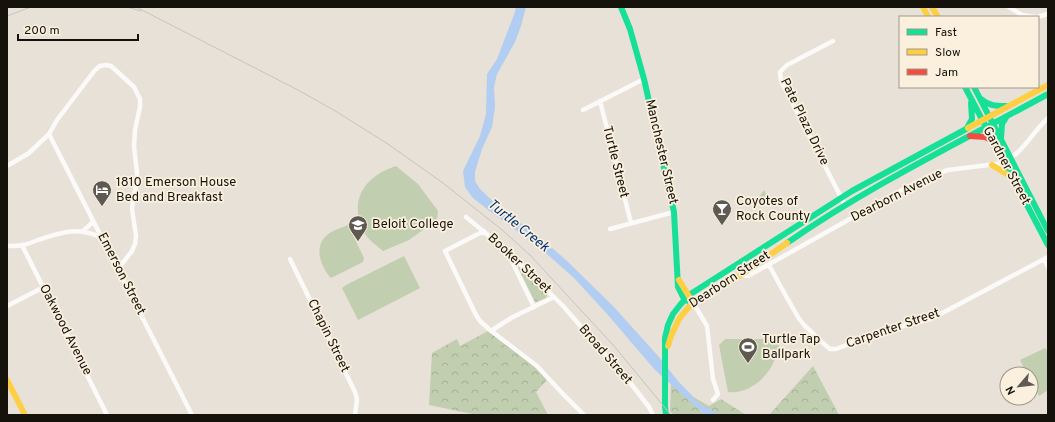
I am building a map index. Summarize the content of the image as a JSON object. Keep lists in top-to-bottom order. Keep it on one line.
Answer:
{"streets":{"main road":["Manchester Street","Gardner Street","Dearborn Street"],"street":["Pate Plaza Drive","Turtle Street","Dearborn Avenue","Booker Street","Emerson Street","Carpenter Street","Oakwood Avenue","Chapin Street","Broad Street"]},"crossings":[["Pate Plaza Drive","Dearborn Street"],["Manchester Street","Dearborn Street"],["Gardner Street","Dearborn Avenue"],["Gardner Street","Dearborn Street"],["Dearborn Avenue","Dearborn Street"],["Dearborn Avenue","Carpenter Street"],["Booker Street","Broad Street"]],"water":["Turtle Creek"],"places":{"hotel":["1810 Emerson House Bed and Breakfast"],"bar":["Coyotes of Rock County"],"school or university":["Beloit College"],"sports":["Turtle Tap Ballpark"]},"legend":["Fast","Slow","Jam"],"scale_bar":"200 m","north":"bottom left"}
